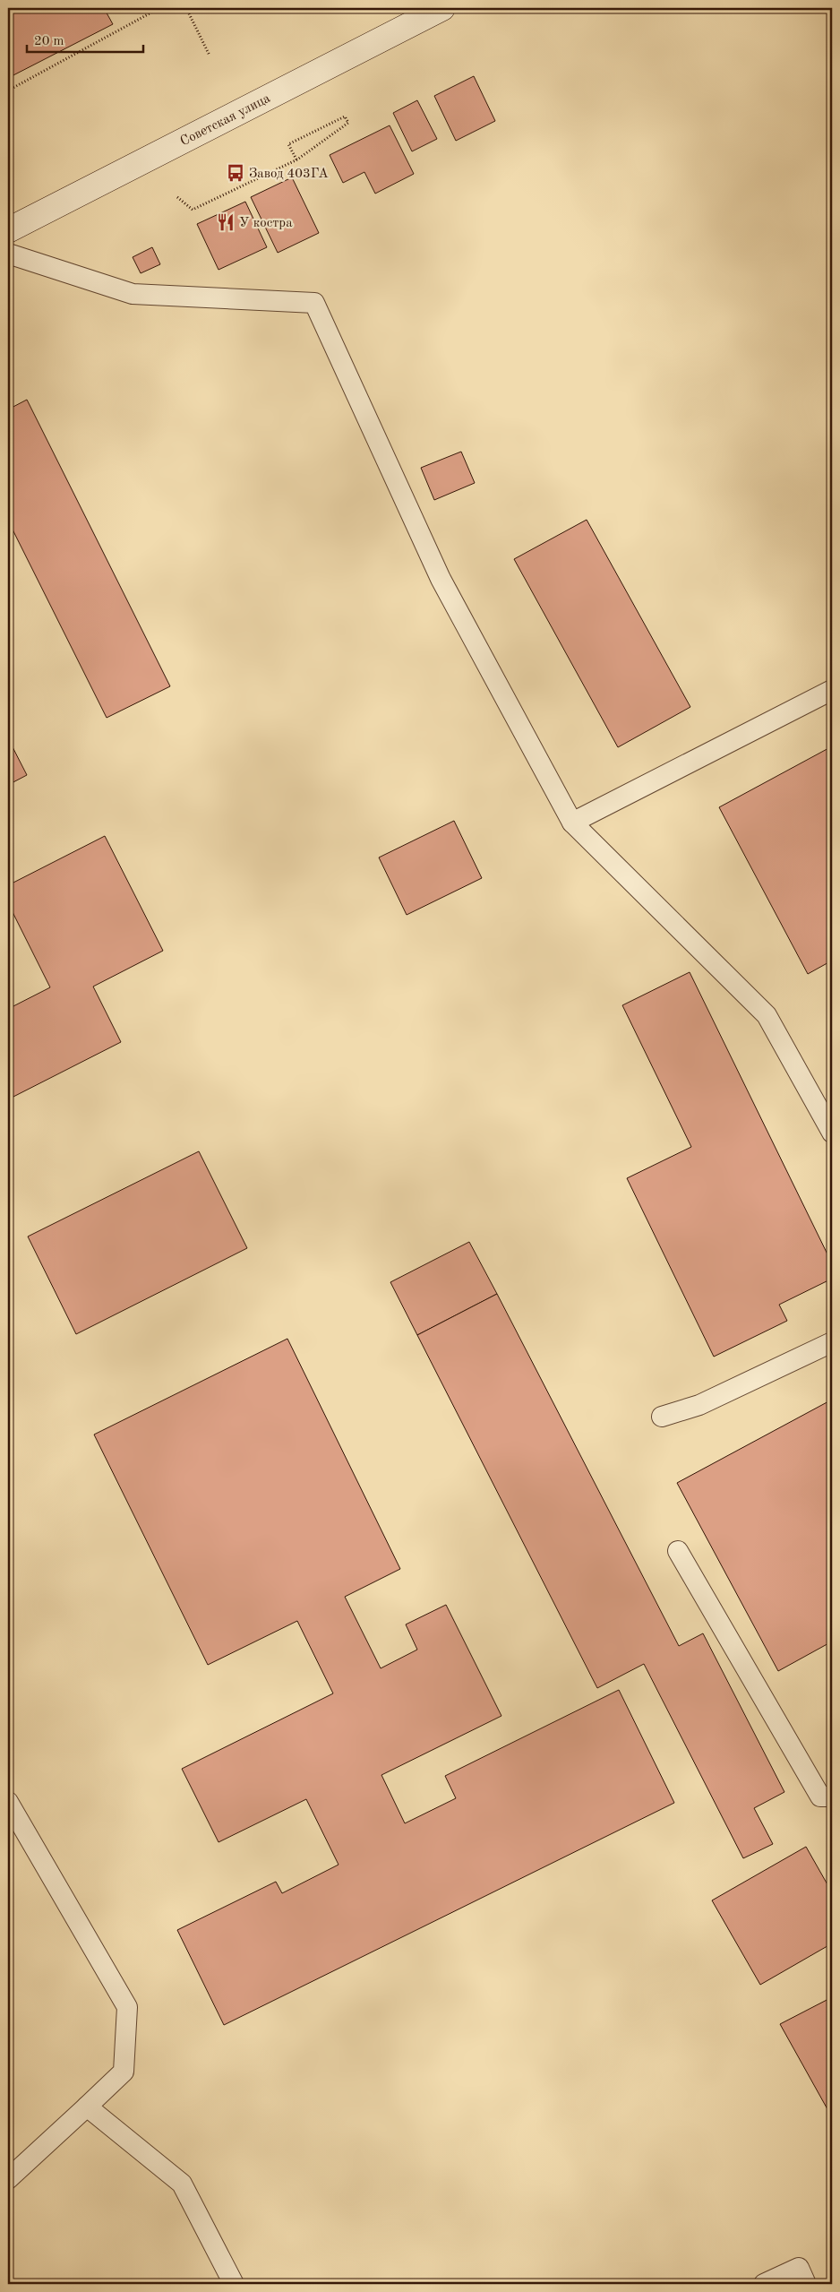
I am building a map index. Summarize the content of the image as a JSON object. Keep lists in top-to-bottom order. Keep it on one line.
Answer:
{"streets":{"main road":["Советская улица"]},"places":{"bus stop":["Завод 403ГА"],"restaurant":["У костра"]},"scale_bar":"20 m"}
